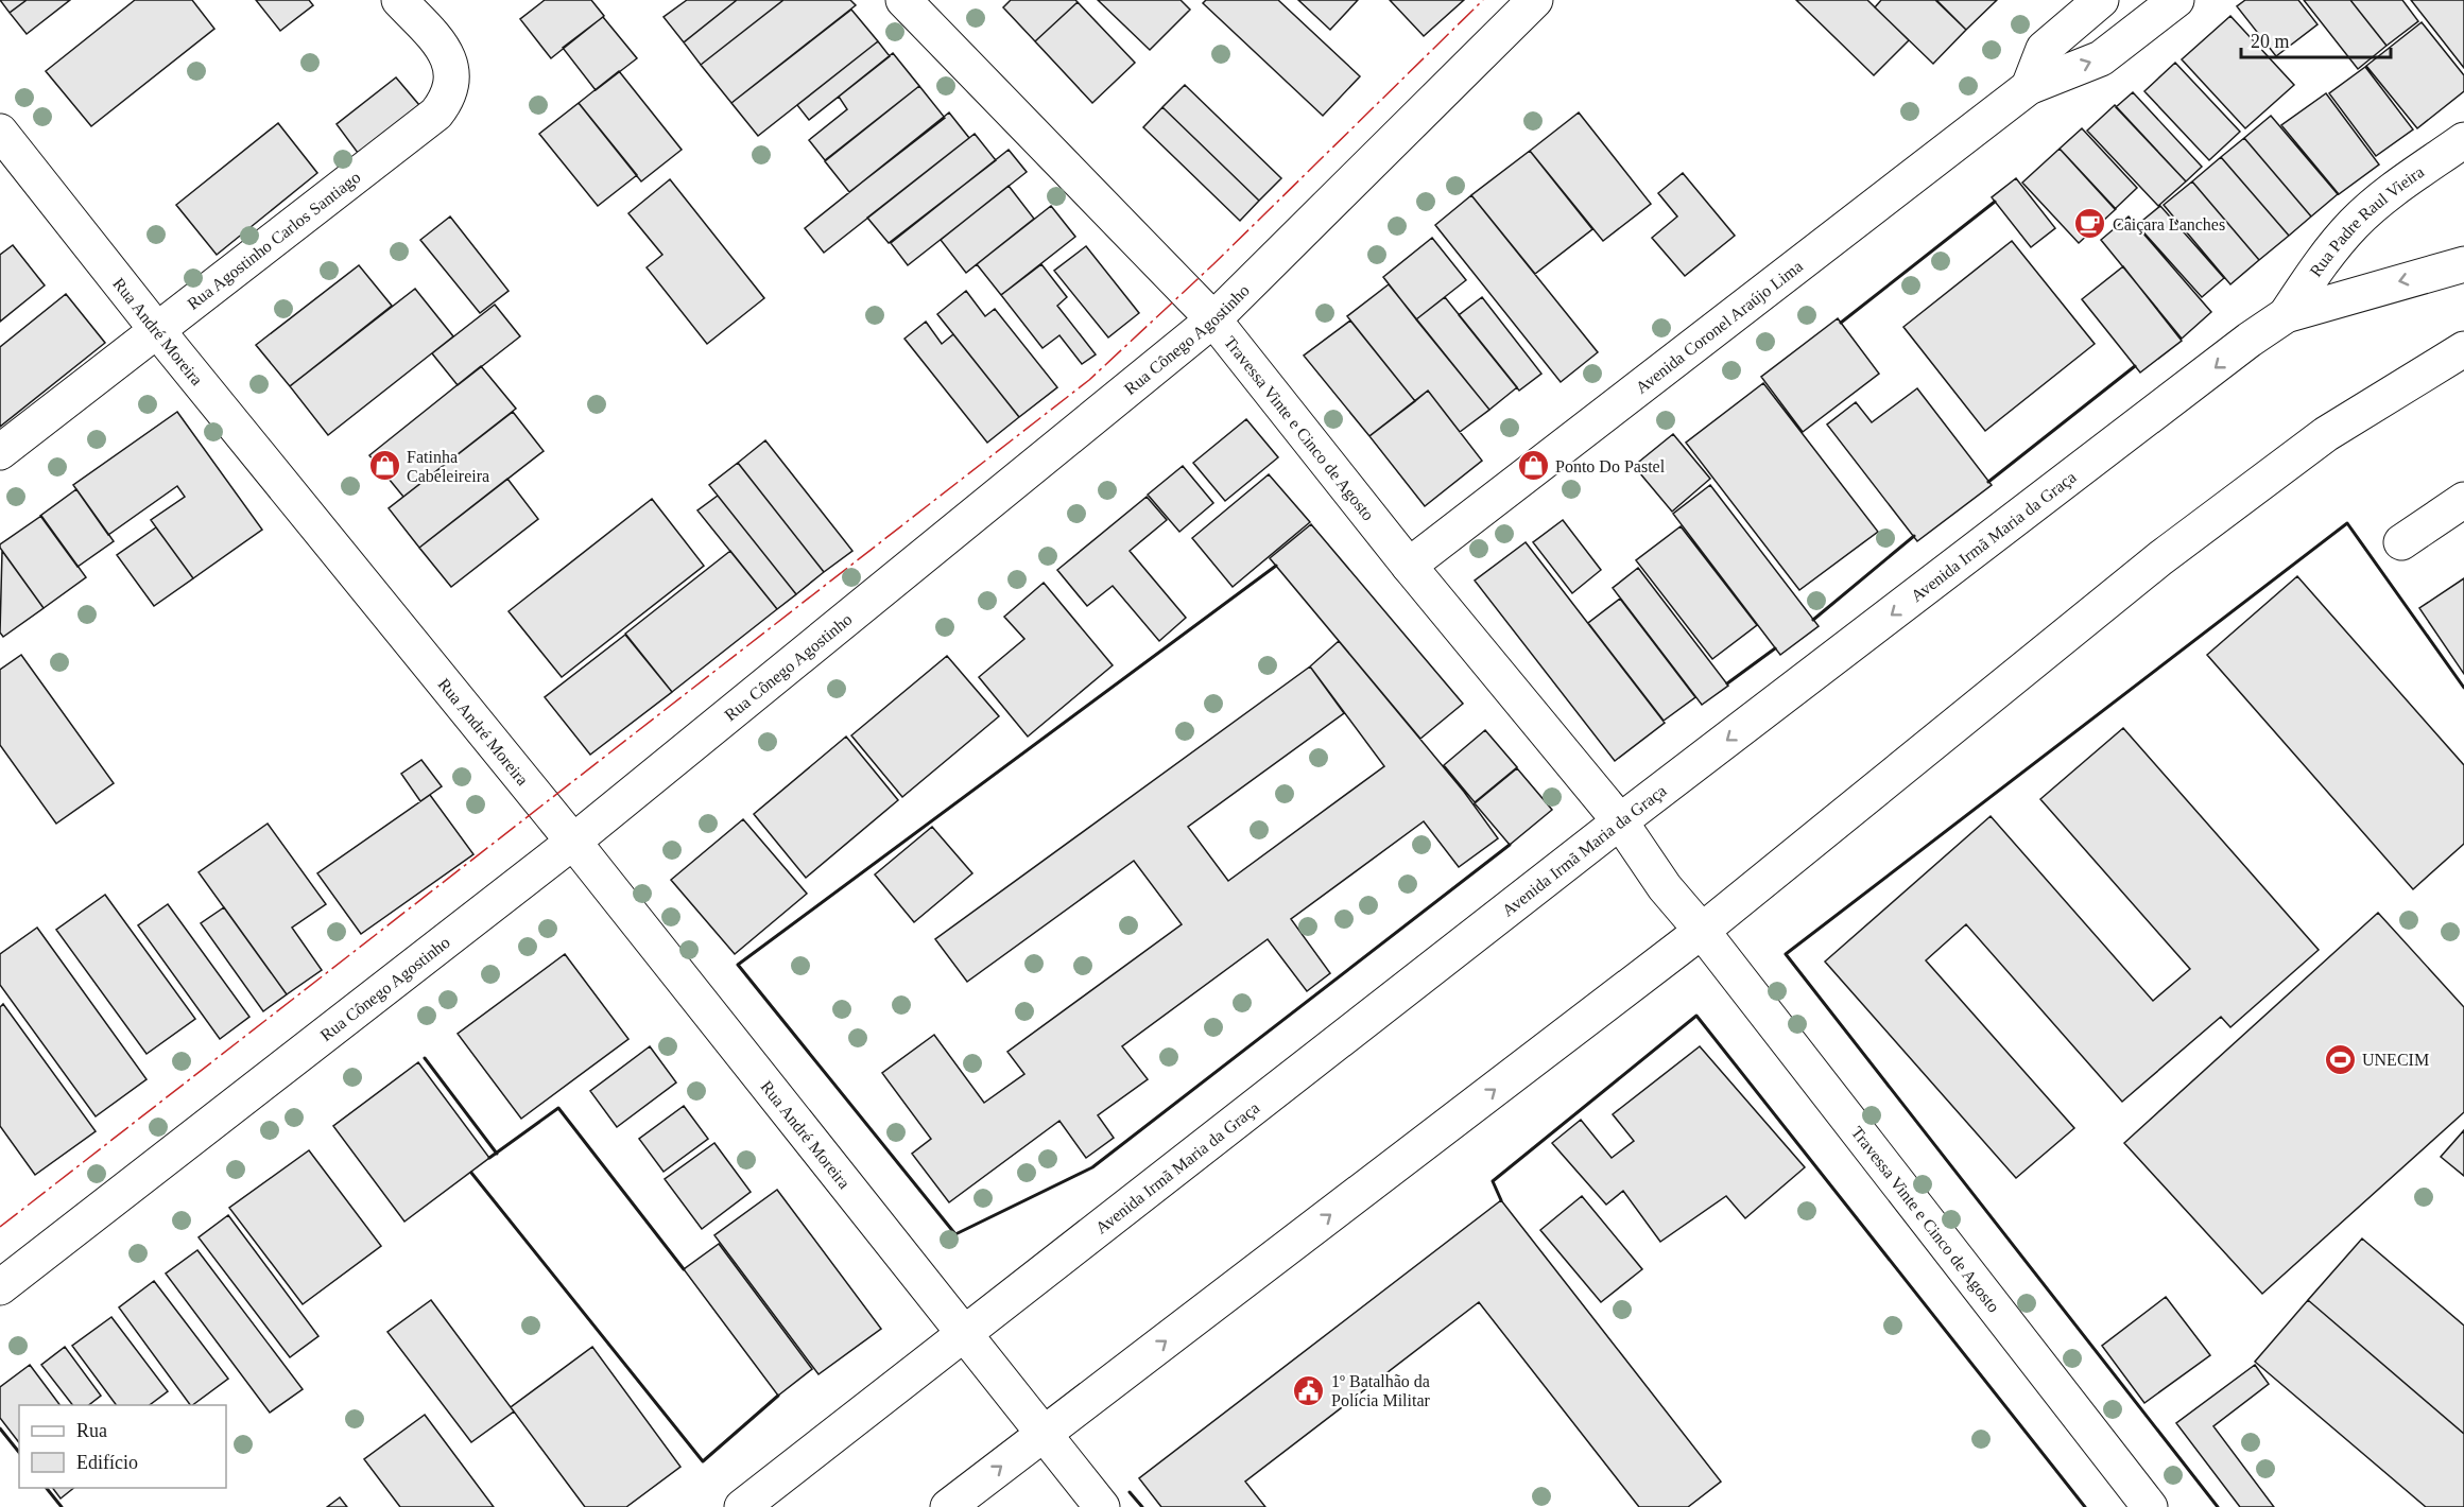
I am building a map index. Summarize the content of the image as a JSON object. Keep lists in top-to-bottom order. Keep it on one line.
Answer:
{"streets":{"street":["Rua Padre Raul Vieira","Rua Agostinho Carlos Santiago","Avenida Coronel Araújo Lima","Rua André Moreira","Rua Cônego Agostinho","Travessa Vinte e Cinco de Agosto","Avenida Irmã Maria da Graça"]},"crossings":[["Rua Padre Raul Vieira","Avenida Irmã Maria da Graça"],["Rua Agostinho Carlos Santiago","Rua André Moreira"],["Avenida Coronel Araújo Lima","Travessa Vinte e Cinco de Agosto"],["Rua André Moreira","Rua Cônego Agostinho"],["Rua André Moreira","Avenida Irmã Maria da Graça"],["Rua Cônego Agostinho","Travessa Vinte e Cinco de Agosto"],["Travessa Vinte e Cinco de Agosto","Avenida Irmã Maria da Graça"]],"places":{"cafe":["Caiçara Lanches"],"shop":["Fatinha Cabeleireira","Ponto Do Pastel"],"sports":["UNECIM"],"public building":["1º Batalhão da Polícia Militar"]},"legend":["Rua","Edifício"],"scale_bar":"20 m"}
